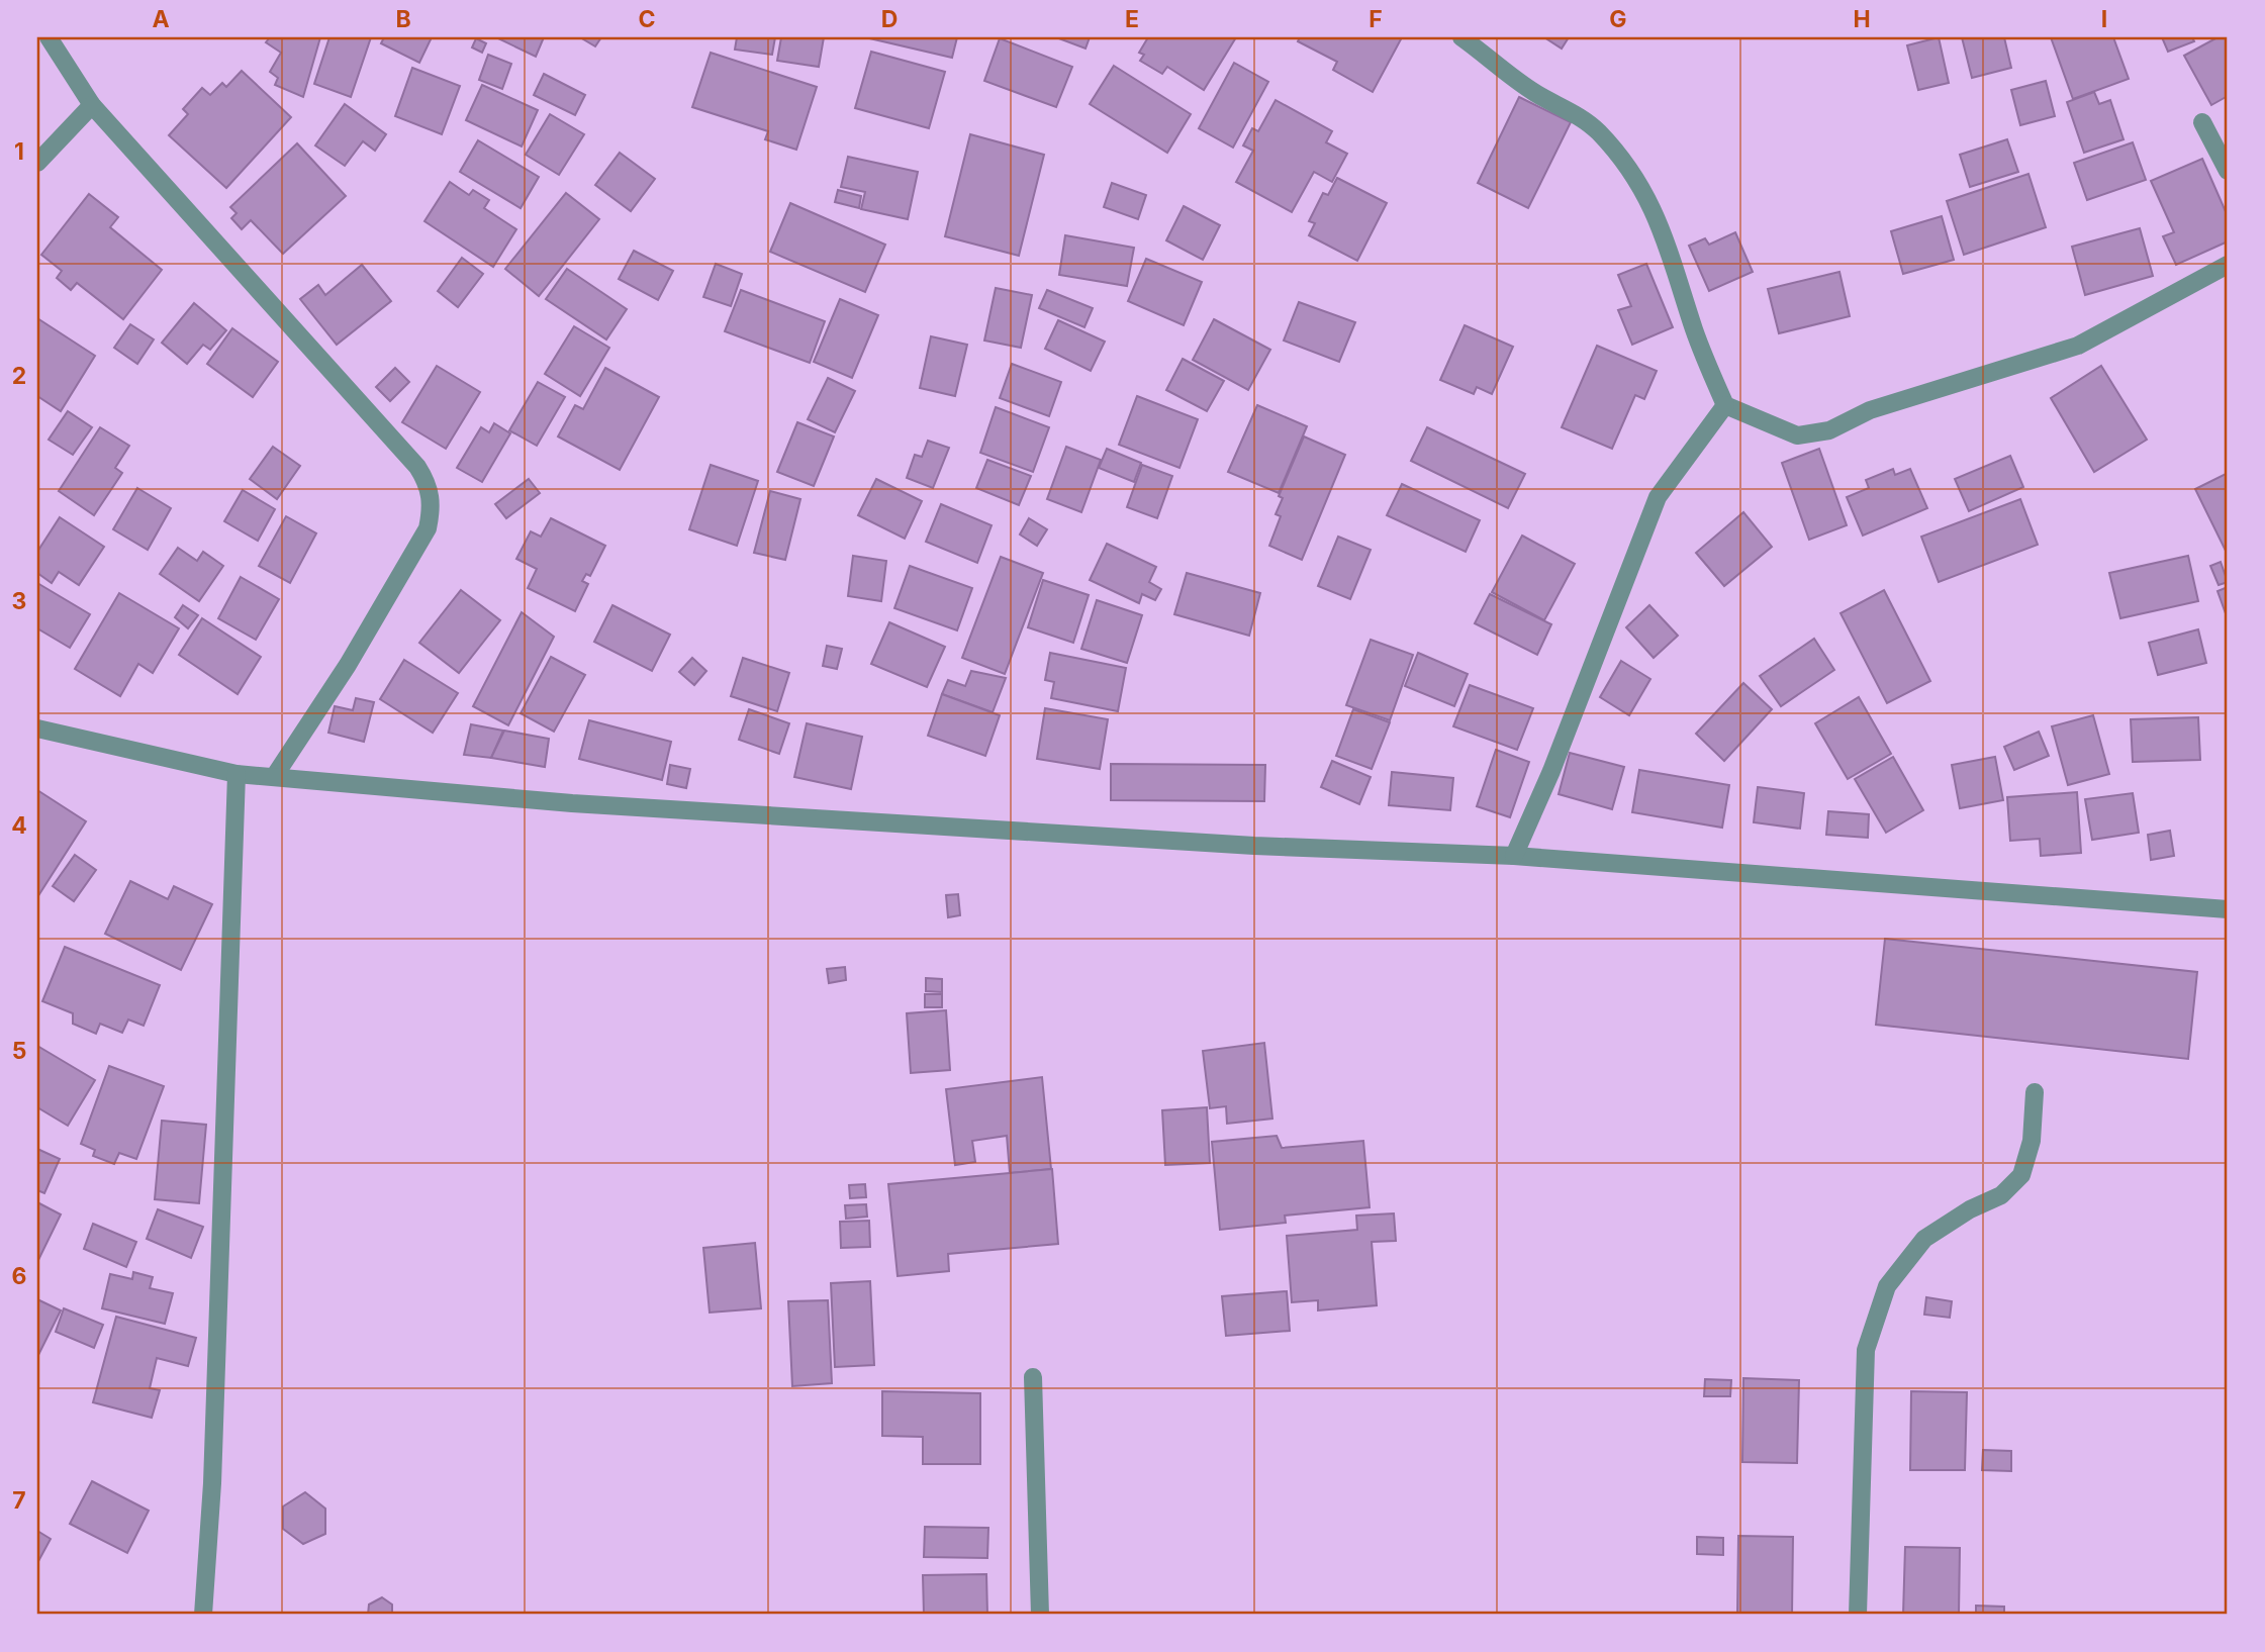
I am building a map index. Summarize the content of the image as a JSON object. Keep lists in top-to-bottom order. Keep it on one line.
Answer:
{"grid":{"columns":["A","B","C","D","E","F","G","H","I"],"rows":["1","2","3","4","5","6","7"]}}
